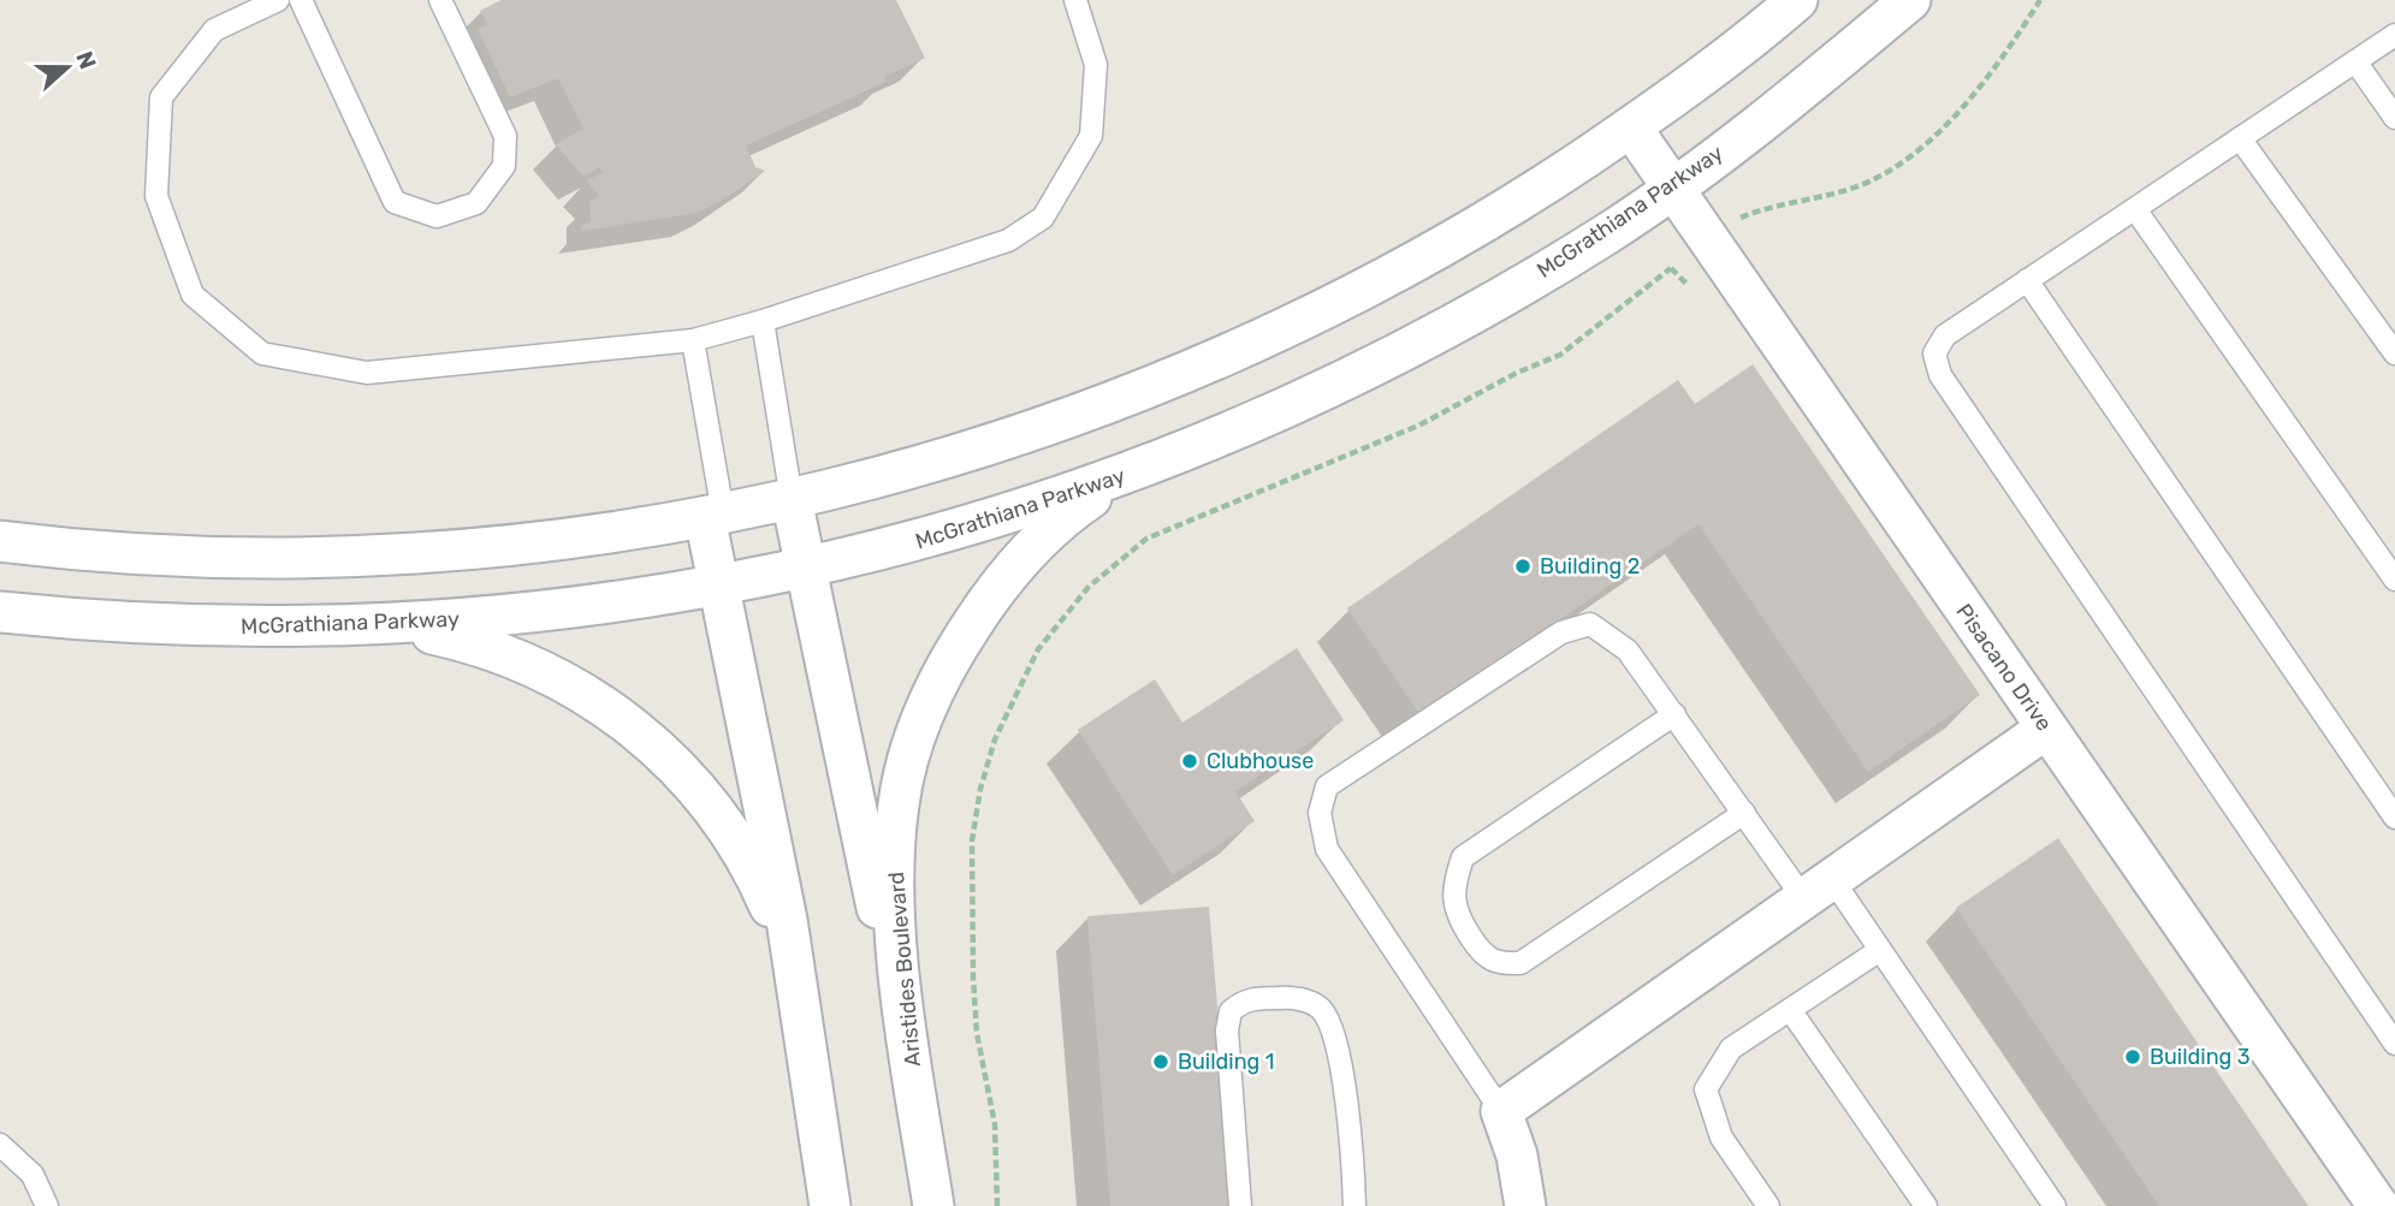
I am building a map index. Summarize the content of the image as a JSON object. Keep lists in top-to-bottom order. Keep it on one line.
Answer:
{"streets":{"street":["McGrathiana Parkway","Pisacano Drive","Aristides Boulevard"]},"crossings":[["McGrathiana Parkway","Pisacano Drive"],["McGrathiana Parkway","Aristides Boulevard"]],"places":["Building 2","Clubhouse","Building 3","Building 1"],"north":"right"}
